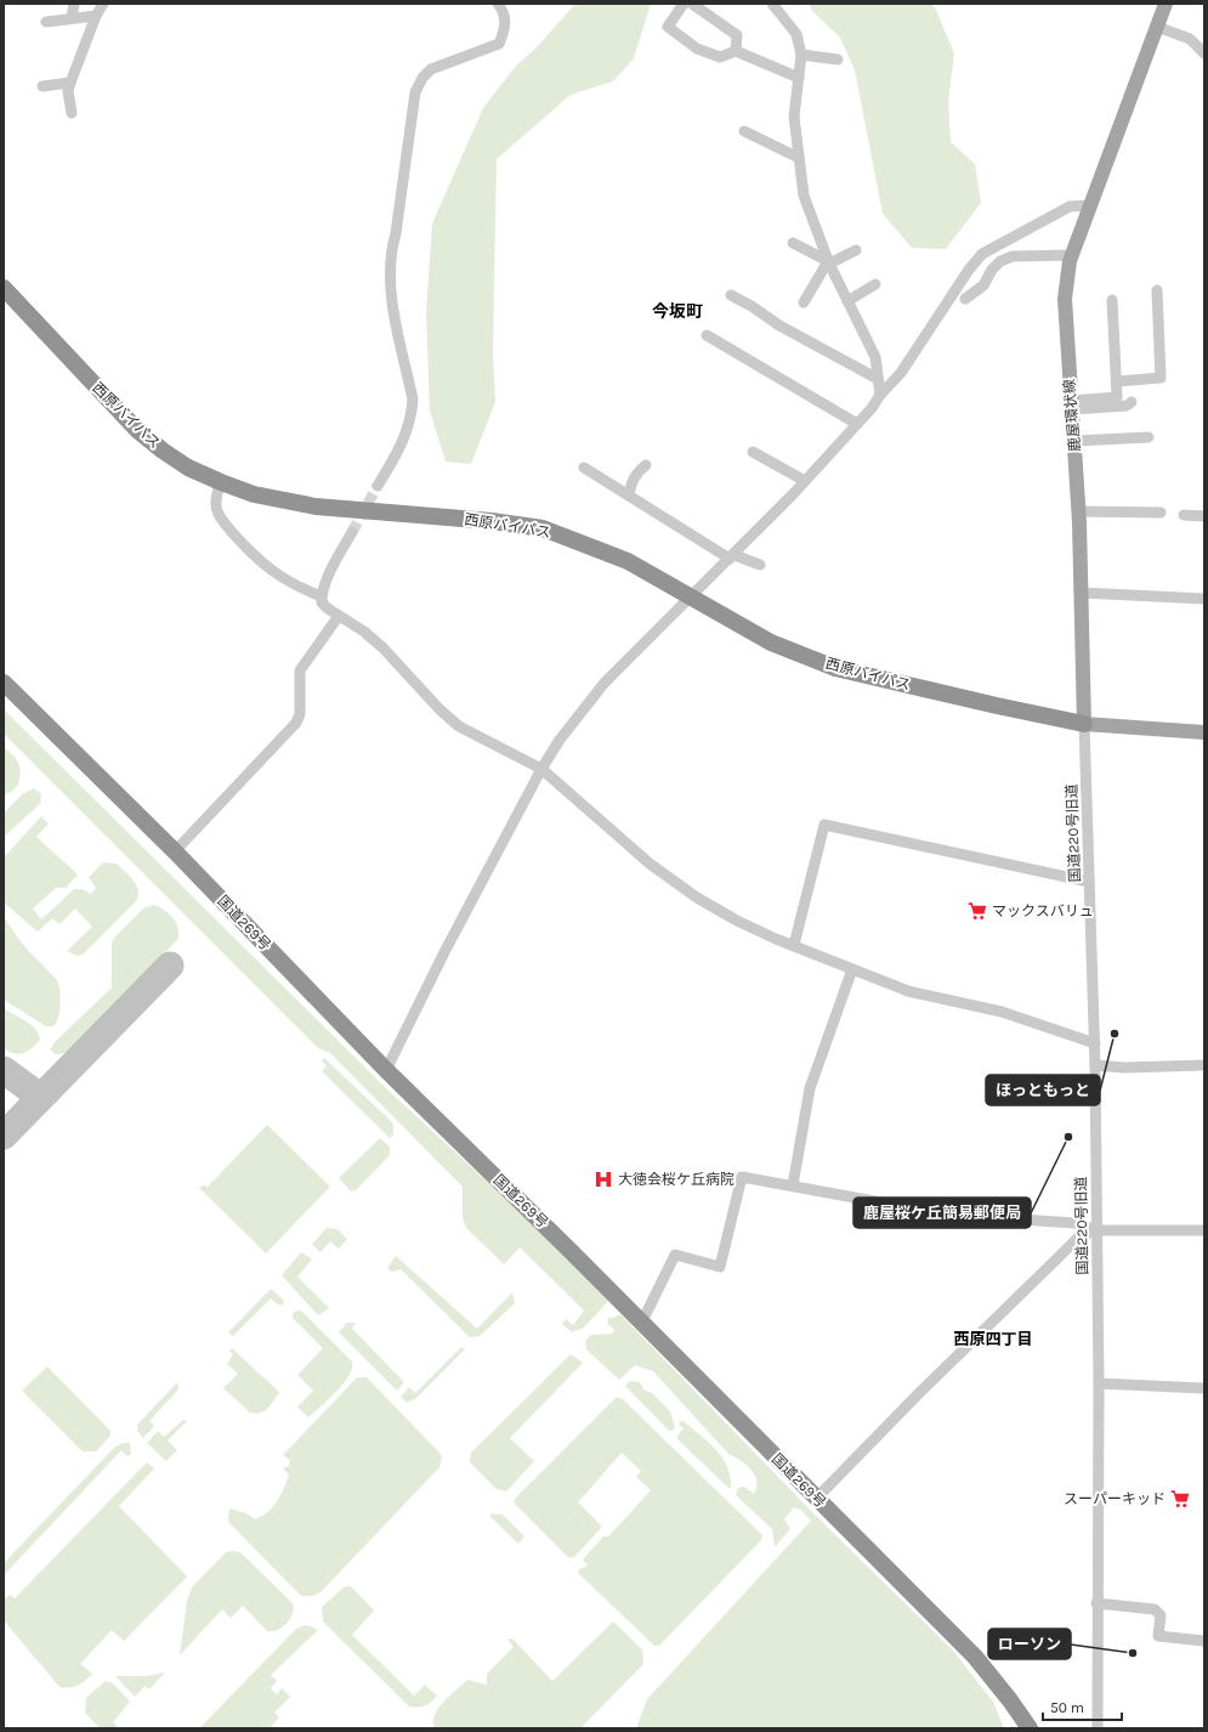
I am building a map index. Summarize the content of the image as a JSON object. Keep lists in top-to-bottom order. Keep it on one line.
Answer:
{"streets":{"highway":["西原バイパス","国道269号"],"main road":["鹿屋環状線"],"street":["国道220号旧道"]},"crossings":[["西原バイパス","鹿屋環状線"],["西原バイパス","国道220号旧道"],["鹿屋環状線","国道220号旧道"]],"districts":["今坂町","西原四丁目"],"places":{"supermarket":["マックスバリュ","スーパーキッド"],"other":["ほっともっと","鹿屋桜ケ丘簡易郵便局","ローソン"],"hospital":["大徳会桜ケ丘病院"]},"scale_bar":"50 m"}
